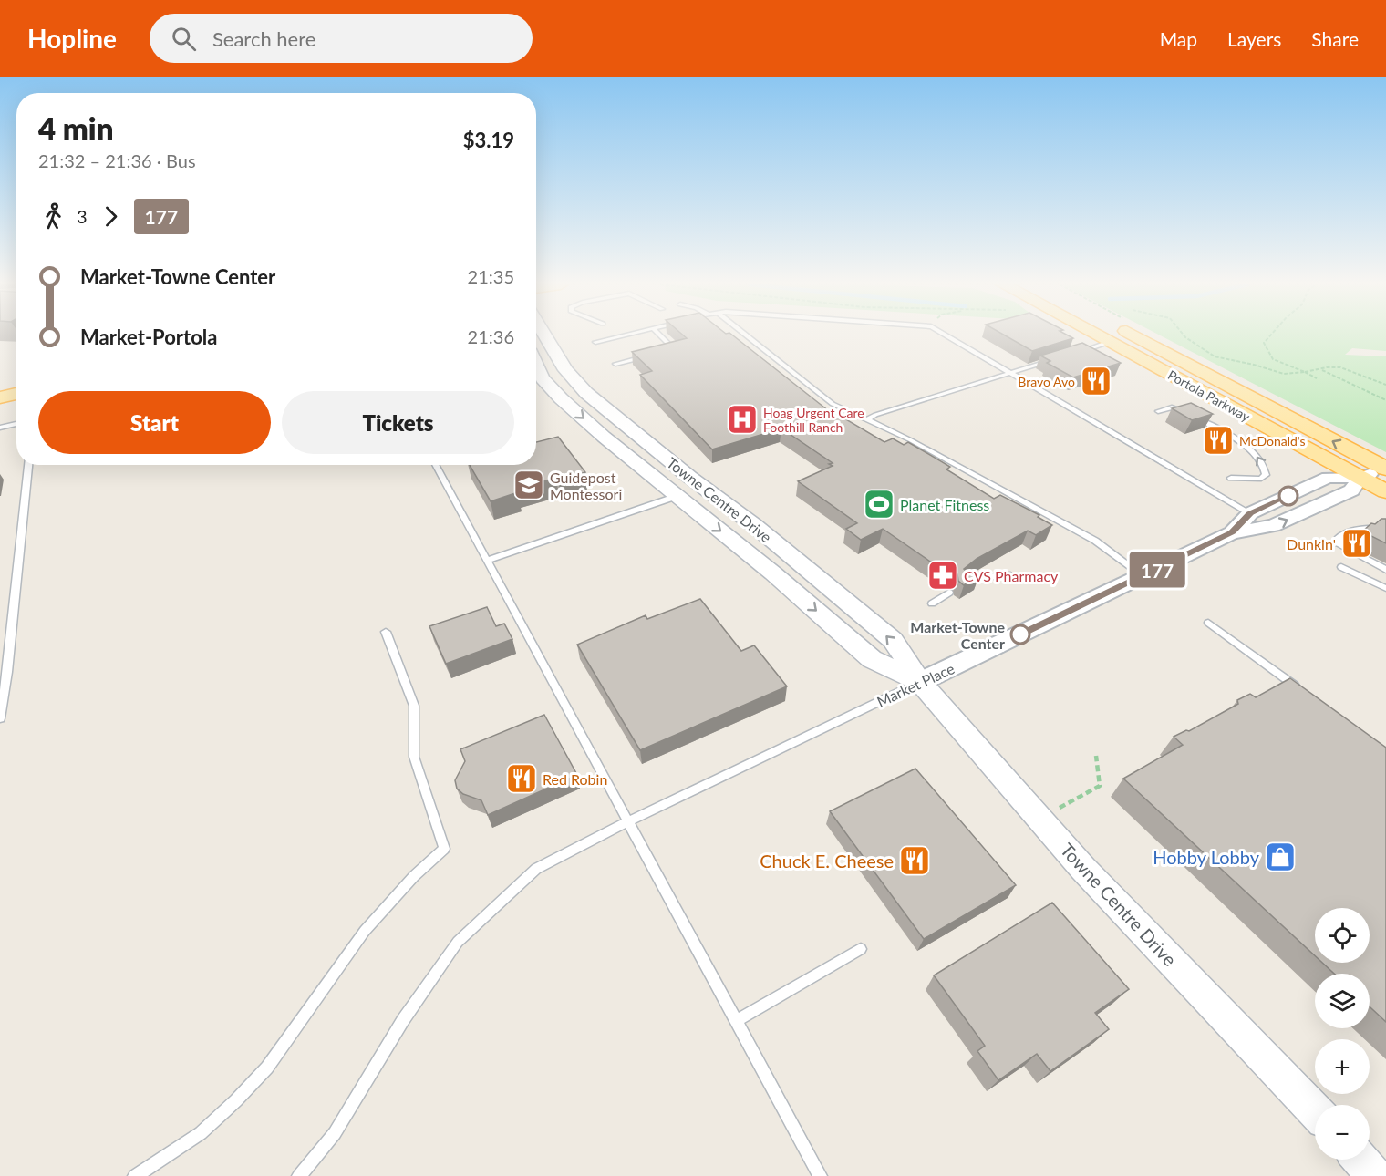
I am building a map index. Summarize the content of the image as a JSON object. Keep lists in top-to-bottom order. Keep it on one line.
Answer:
{"streets":{"main road":["Portola Parkway","Towne Centre Drive"],"street":["Market Place"]},"crossings":[["Portola Parkway","Market Place"],["Towne Centre Drive","Market Place"]],"places":{"restaurant":["Bravo Avo","McDonald's","Dunkin'","Red Robin","Chuck E. Cheese"],"hospital":["Hoag Urgent Care Foothill Ranch"],"school or university":["Guidepost Montessori"],"sports":["Planet Fitness"],"pharmacy":["CVS Pharmacy"],"other":["Market-Towne Center"],"shop":["Hobby Lobby"]},"lines":["bus line 177"],"page":{"header":"Hopline","search":"Search here","nav":["Map","Layers","Share"],"on_map":"177","heading":["4 min","21:32 – 21:36 · Bus","$3.19"],"legs":["3","177"],"list":[{"name":"Market-Towne Center","value":"21:35"},{"name":"Market-Portola","value":"21:36"}],"buttons":["Start","Tickets"],"map_buttons":["+","−"]}}
